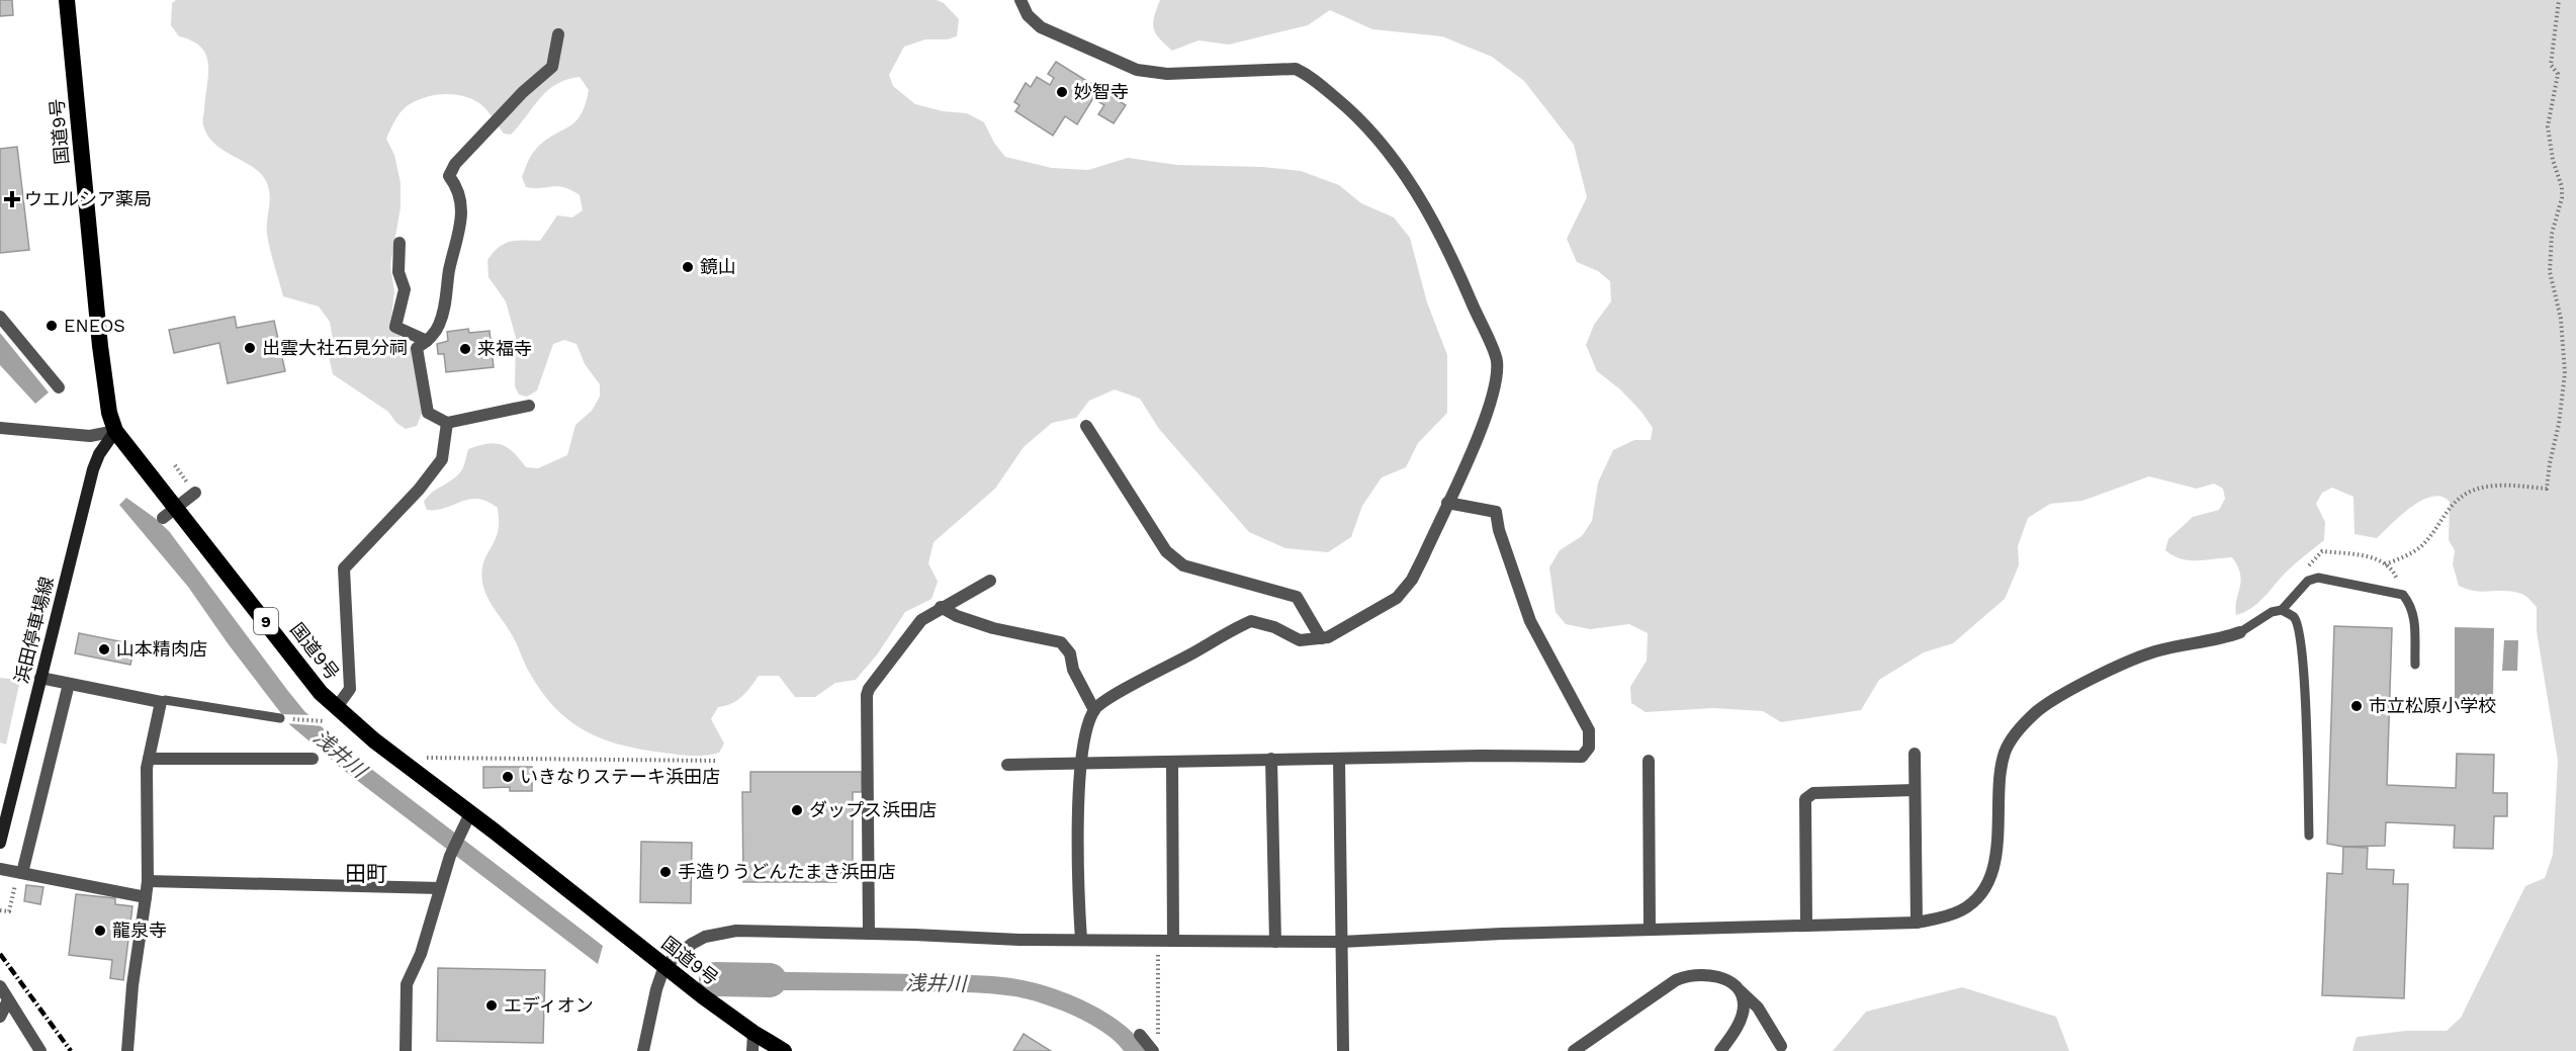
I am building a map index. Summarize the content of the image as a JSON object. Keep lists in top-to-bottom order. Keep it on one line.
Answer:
{"streets":{"highway":["国道9号","9"],"main road":["浜田停車場線"]},"crossings":[["国道9号","浜田停車場線"]],"districts":["田町"],"water":["浅井川"],"places":{"other":["妙智寺","鏡山","ENEOS","出雲大社石見分祠","来福寺","山本精肉店","市立松原小学校","いきなりステーキ浜田店","ダップス浜田店","手造りうどんたまき浜田店","龍泉寺","エディオン"],"health":["ウエルシア薬局"]}}
